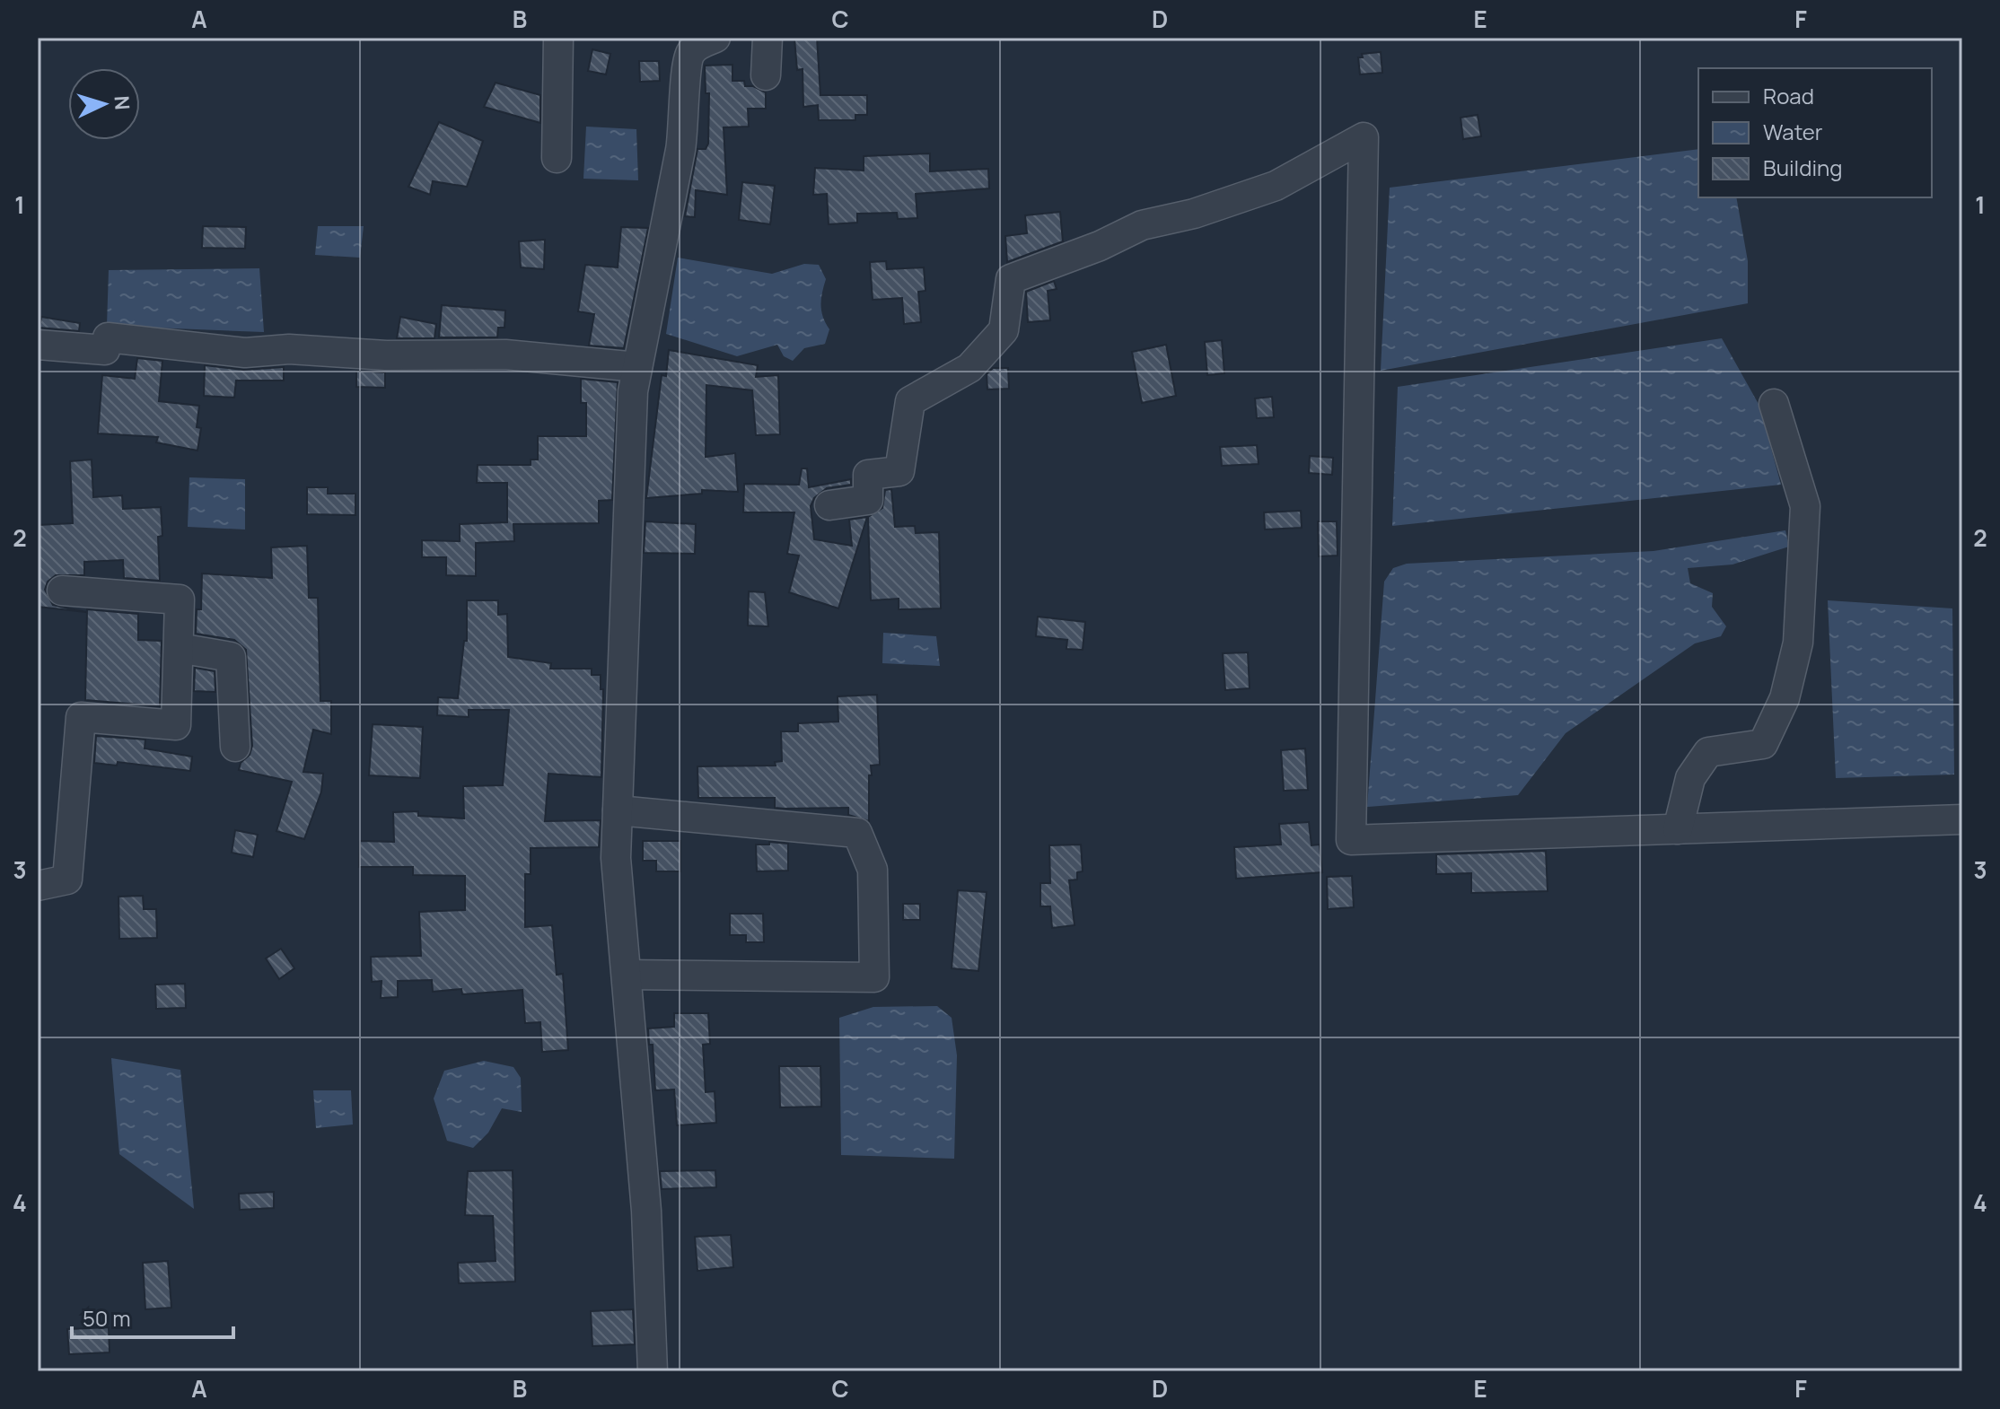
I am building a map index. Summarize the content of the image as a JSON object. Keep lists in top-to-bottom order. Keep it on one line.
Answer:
{"legend":["Road","Water","Building"],"scale_bar":"50 m","north":"right","grid":{"columns":["A","B","C","D","E","F"],"rows":["1","2","3","4"]}}
